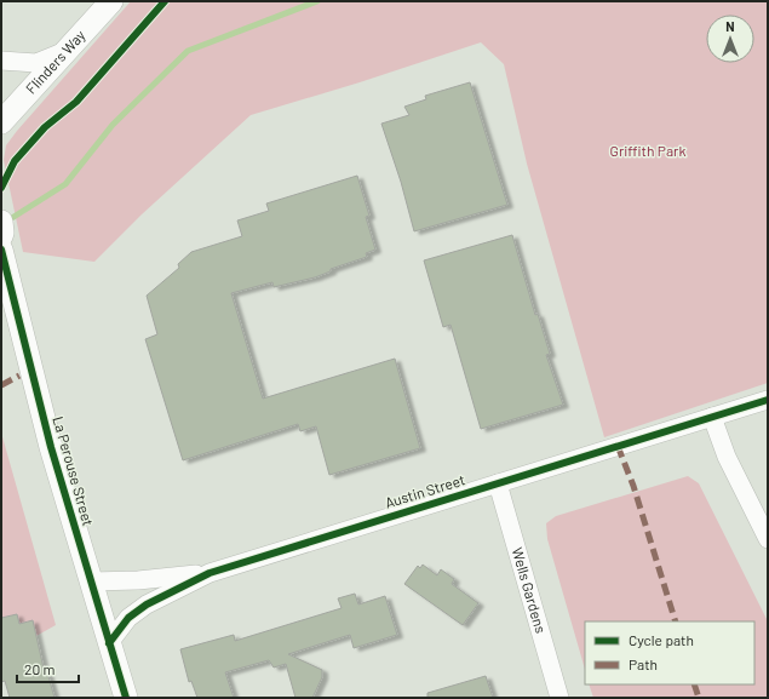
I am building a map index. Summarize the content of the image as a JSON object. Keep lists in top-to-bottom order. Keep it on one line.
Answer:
{"streets":{"street":["Flinders Way","La Perouse Street","Austin Street","Wells Gardens"]},"crossings":[["La Perouse Street","Austin Street"],["Austin Street","Wells Gardens"]],"parks":["Griffith Park"],"legend":["Cycle path","Path"],"scale_bar":"20 m","north":"top"}
